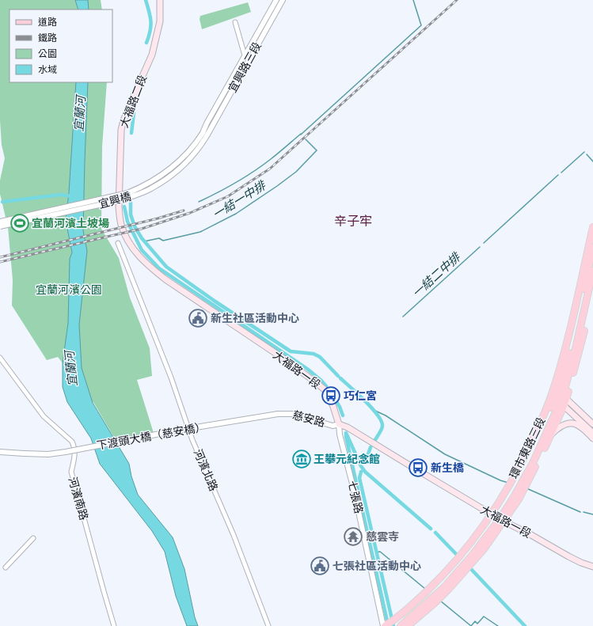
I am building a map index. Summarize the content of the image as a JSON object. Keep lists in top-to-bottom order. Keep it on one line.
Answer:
{"streets":{"main road":["大福路二段","大福路一段","環市東路三段"],"street":["宜興路三段","宜興橋","慈安路","下渡頭大橋（慈安橋）","河濱北路","七張路","河濱南路"]},"crossings":[["宜興路三段","宜興橋"],["大福路二段","大福路一段"],["大福路一段","慈安路"],["大福路一段","環市東路三段"],["大福路一段","七張路"],["慈安路","下渡頭大橋（慈安橋）"],["慈安路","七張路"],["環市東路三段","七張路"]],"districts":["辛子牢"],"water":["宜蘭河","一結一中排","一結二中排"],"parks":["宜蘭河濱公園"],"places":{"sports":["宜蘭河濱土坡場"],"public building":["新生社區活動中心","七張社區活動中心"],"bus stop":["巧仁宮","新生橋"],"museum":["王攀元紀念館"],"temple":["慈雲寺"]},"legend":["道路","鐵路","公園","水域"]}
